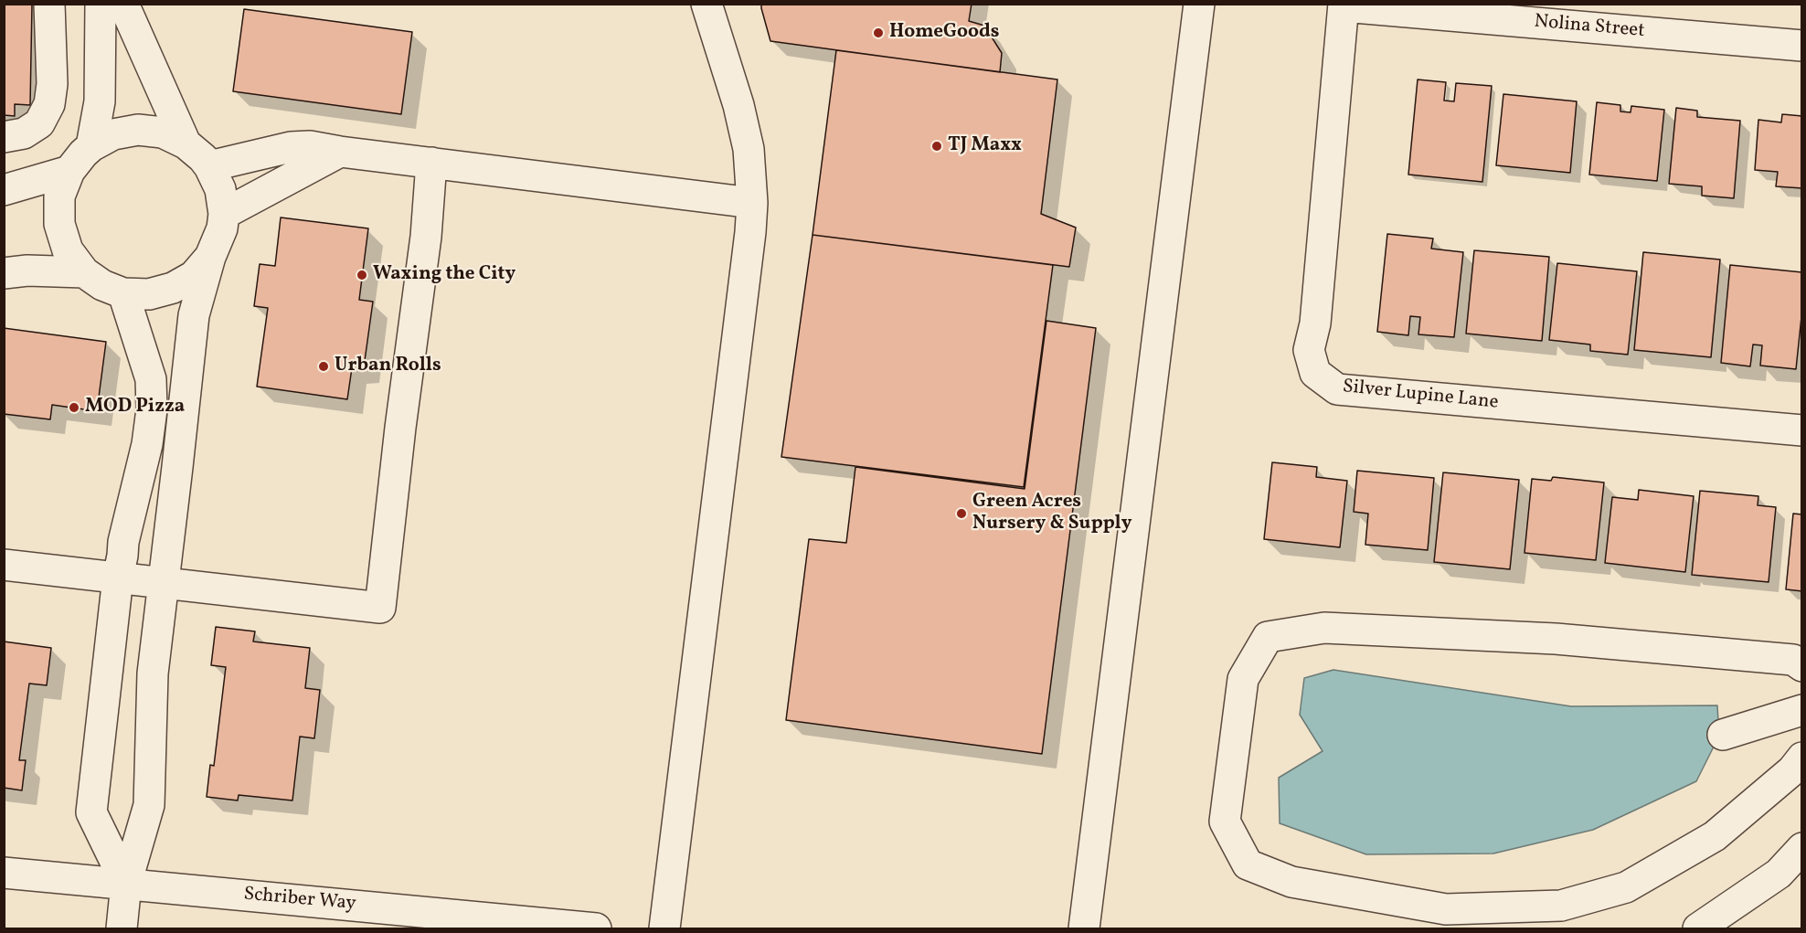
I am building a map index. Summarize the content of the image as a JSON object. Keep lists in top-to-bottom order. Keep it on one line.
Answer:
{"streets":{"street":["Nolina Street","Silver Lupine Lane","Schriber Way"]},"crossings":[["Nolina Street","Silver Lupine Lane"]],"places":["HomeGoods","TJ Maxx","Waxing the City","Urban Rolls","MOD Pizza","Green Acres Nursery & Supply"]}
